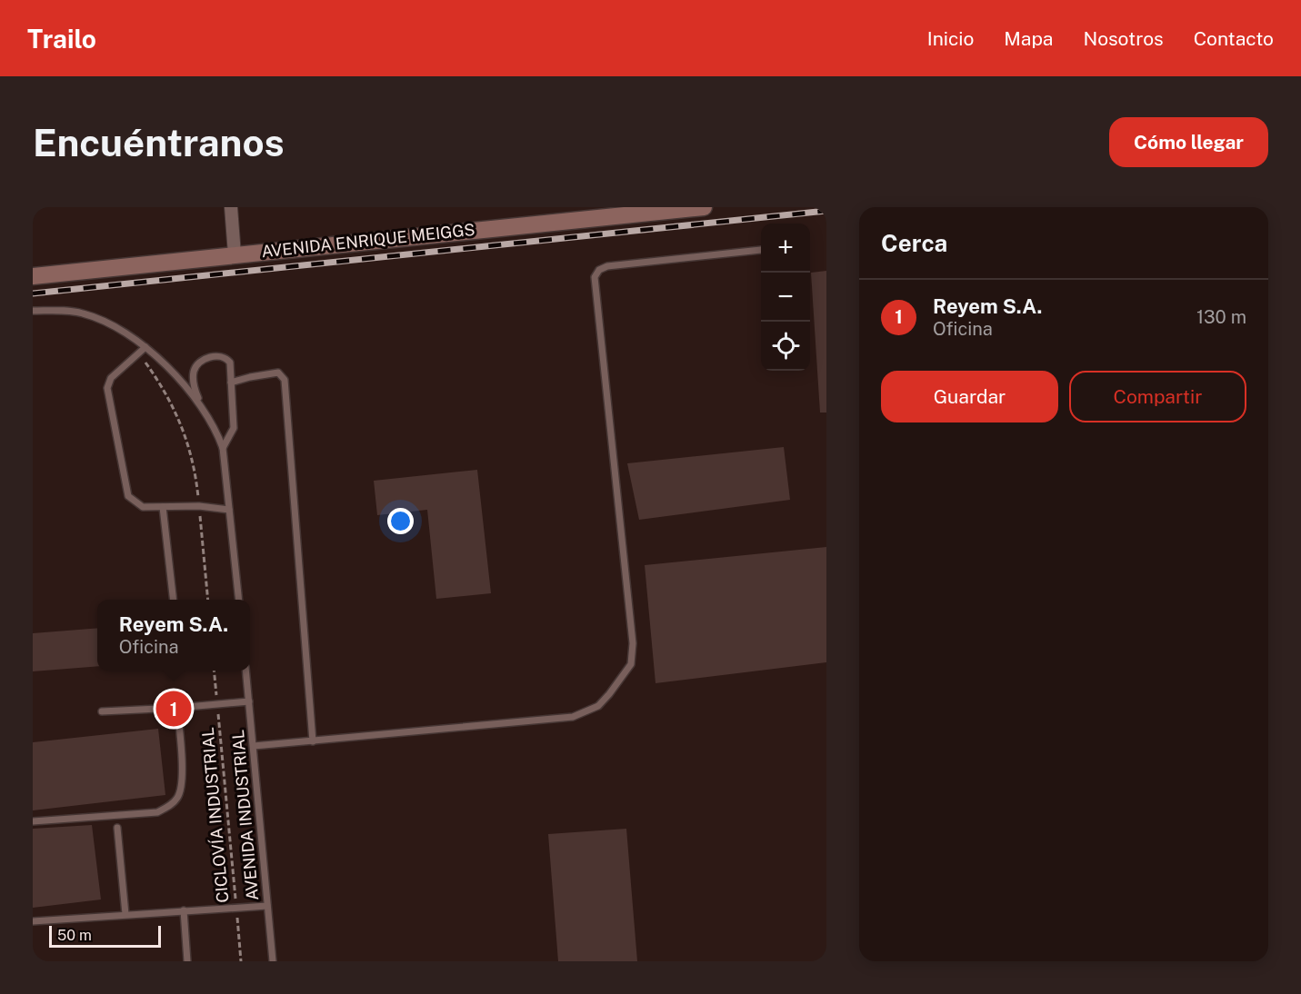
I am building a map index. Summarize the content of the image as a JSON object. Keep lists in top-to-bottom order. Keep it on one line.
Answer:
{"streets":{"street":["AVENIDA ENRIQUE MEIGGS"],"lane":["AVENIDA INDUSTRIAL"],"path":["CICLOVÍA INDUSTRIAL"]},"scale_bar":"50 m","page":{"header":"Trailo","nav":["Inicio","Mapa","Nosotros","Contacto"],"buttons":["Cómo llegar",["Guardar","Compartir"]],"title":"Encuéntranos","heading":"Cerca","map_buttons":["+","−"],"list":[{"mark":"1","name":"Reyem S.A.","note":"Oficina","value":"130 m"}],"popup":["Reyem S.A.","Oficina"],"pins":"1","scale":"50 m"}}
